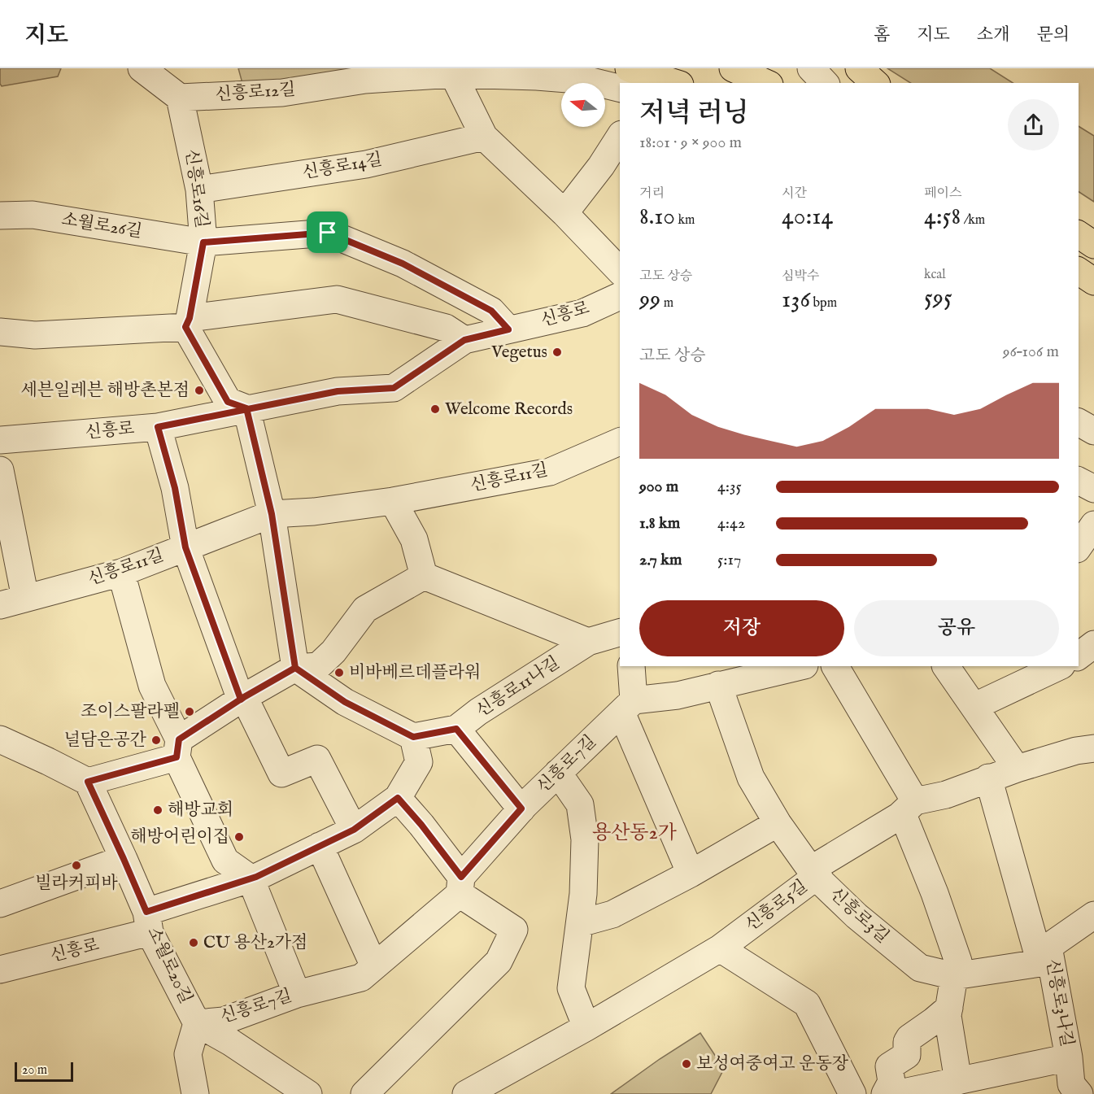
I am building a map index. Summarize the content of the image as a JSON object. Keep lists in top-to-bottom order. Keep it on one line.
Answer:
{"streets":{"street":["신흥로12길","신흥로14길","신흥로16길","소월로26길","신흥로","신흥로11길","신흥로11나길","신흥로7길","신흥로5길","신흥로3길","소월로20길","신흥로3나길"]},"crossings":[["신흥로12길","신흥로16길"],["신흥로14길","신흥로16길"],["신흥로16길","소월로26길"],["신흥로","소월로20길"],["신흥로7길","소월로20길"],["신흥로5길","신흥로3길"],["신흥로5길","신흥로3나길"],["신흥로3길","신흥로3나길"]],"districts":["용산동2가"],"places":["Vegetus","세븐일레븐 해방촌본점","Welcome Records","비바베르데플라워","조이스팔라펠","널담은공간","해방교회","해방어린이집","빌라커피바","CU 용산2가점","보성여중여고 운동장"],"scale_bar":"20 m","north":"left","page":{"header":"지도","nav":["홈","지도","소개","문의"],"heading":["저녁 러닝","18:01 · 9 × 900 m"],"stats":[["거리","8.10 km"],["시간","40:14"],["페이스","4:58 /km"],["고도 상승","99 m"],["심박수","136 bpm"],["kcal","595"]],"chart":["고도 상승","96–106 m"],"list":[{"name":"900 m","note":"4:35"},{"name":"1.8 km","note":"4:42"},{"name":"2.7 km","note":"5:17"}],"buttons":["저장","공유"],"scale":"20 m"}}
